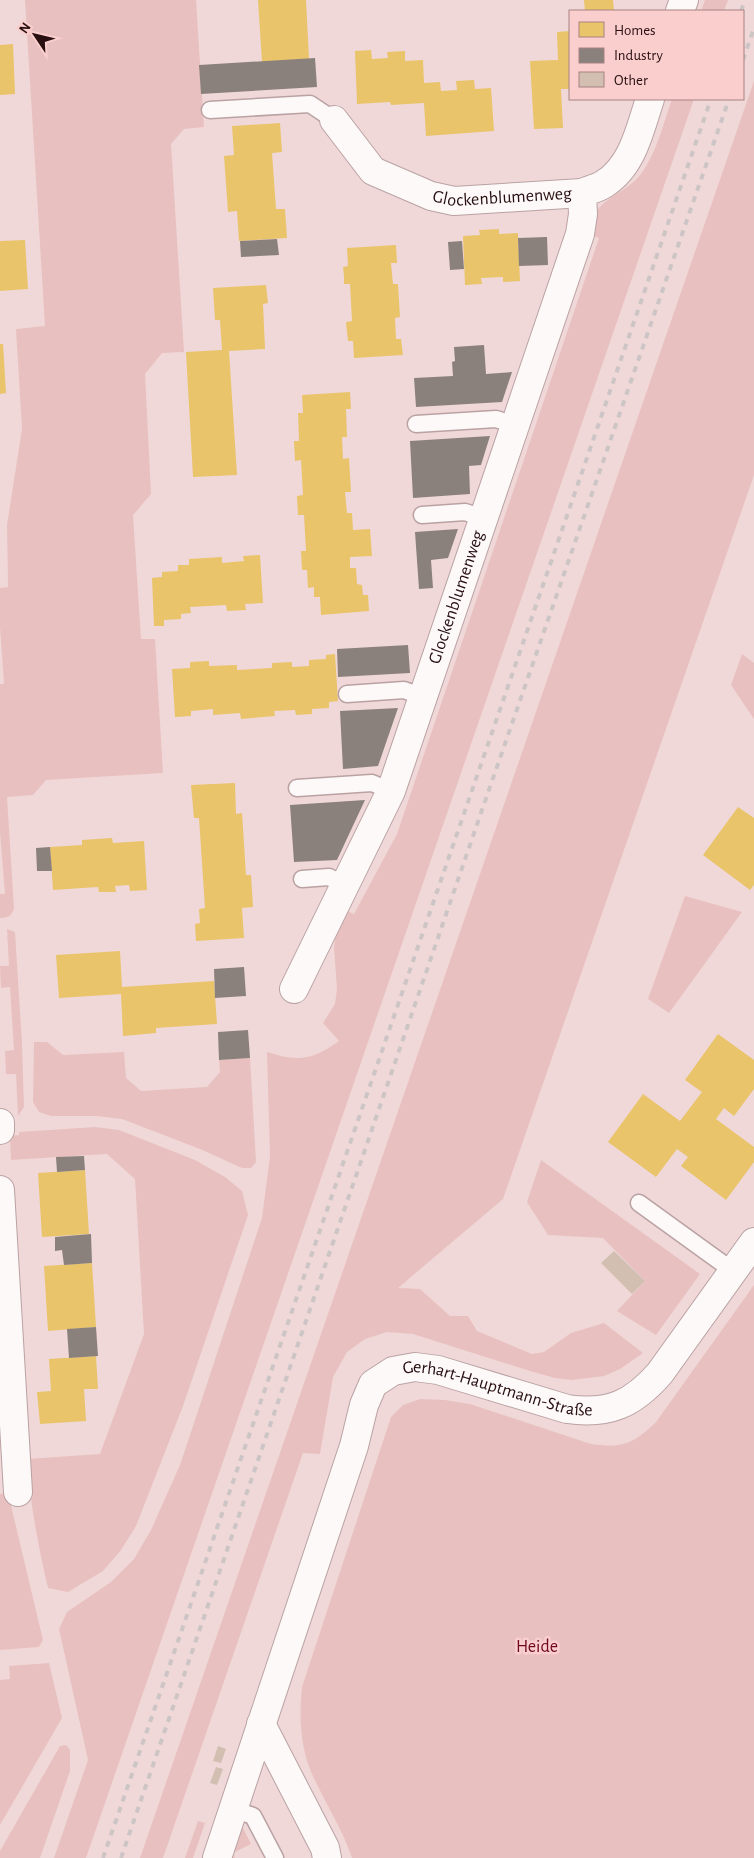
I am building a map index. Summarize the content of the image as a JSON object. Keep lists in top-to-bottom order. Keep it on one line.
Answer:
{"streets":{"street":["Glockenblumenweg","Gerhart-Hauptmann-Straße"]},"parks":["Heide"],"legend":["Homes","Industry","Other"],"north":"top left"}
